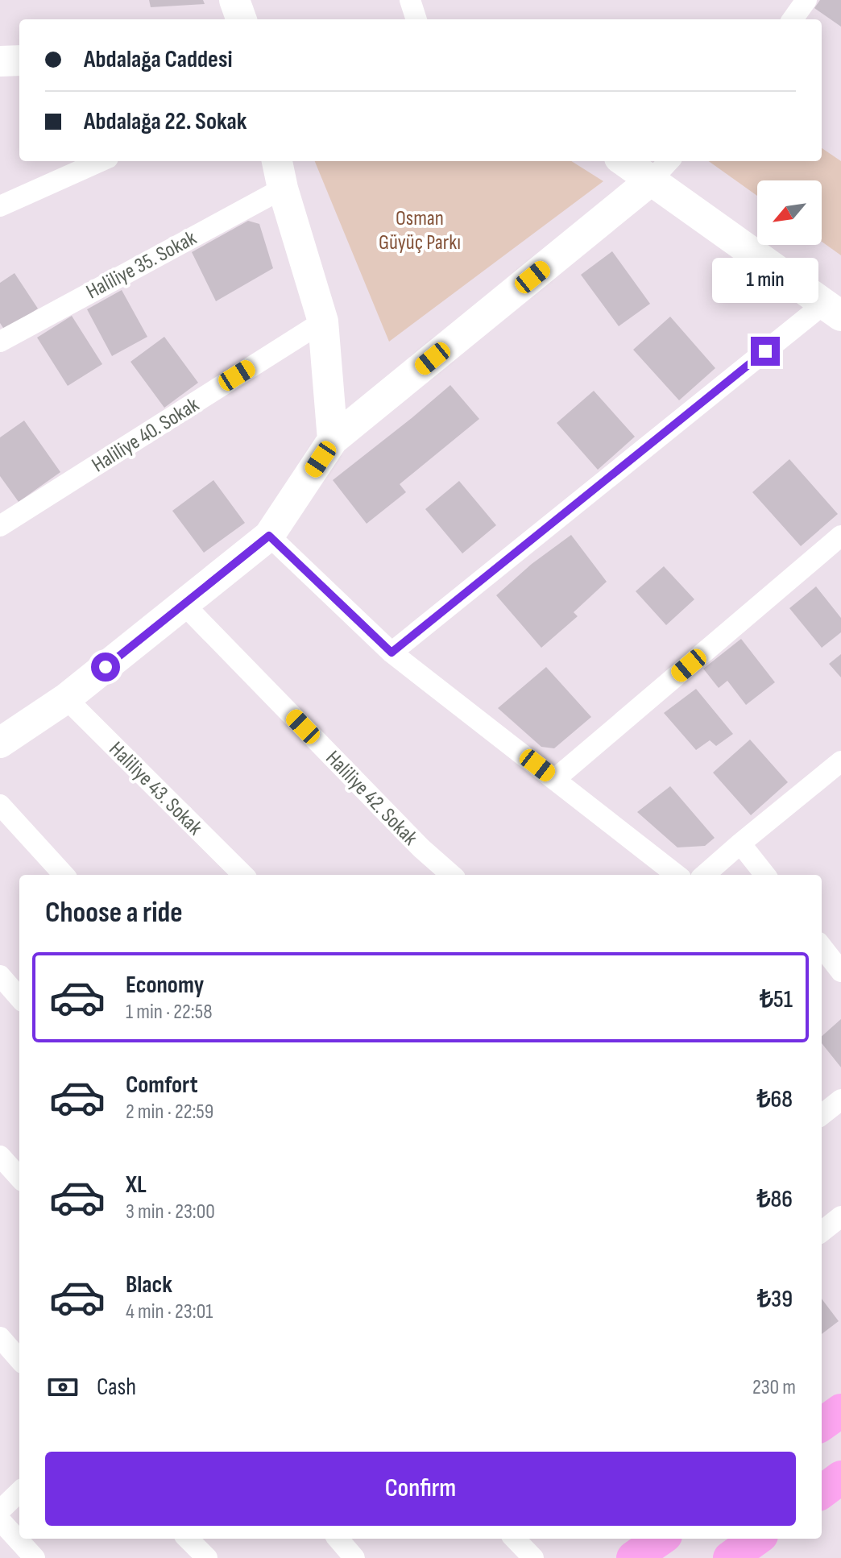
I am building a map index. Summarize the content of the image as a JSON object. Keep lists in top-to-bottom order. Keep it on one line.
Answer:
{"streets":{"street":["Haliliye 35. Sokak","Haliliye 40. Sokak","Haliliye 43. Sokak","Haliliye 42. Sokak"]},"parks":["Osman Güyüç Parkı"],"north":"bottom left","page":{"banner":["Abdalağa Caddesi","Abdalağa 22. Sokak"],"bubble":"1 min","heading":"Choose a ride","list":[{"name":"Economy","note":"1 min · 22:58","value":"₺51"},{"name":"Comfort","note":"2 min · 22:59","value":"₺68"},{"name":"XL","note":"3 min · 23:00","value":"₺86"},{"name":"Black","note":"4 min · 23:01","value":"₺39"}],"pay":["Cash","230 m"],"buttons":"Confirm"}}
